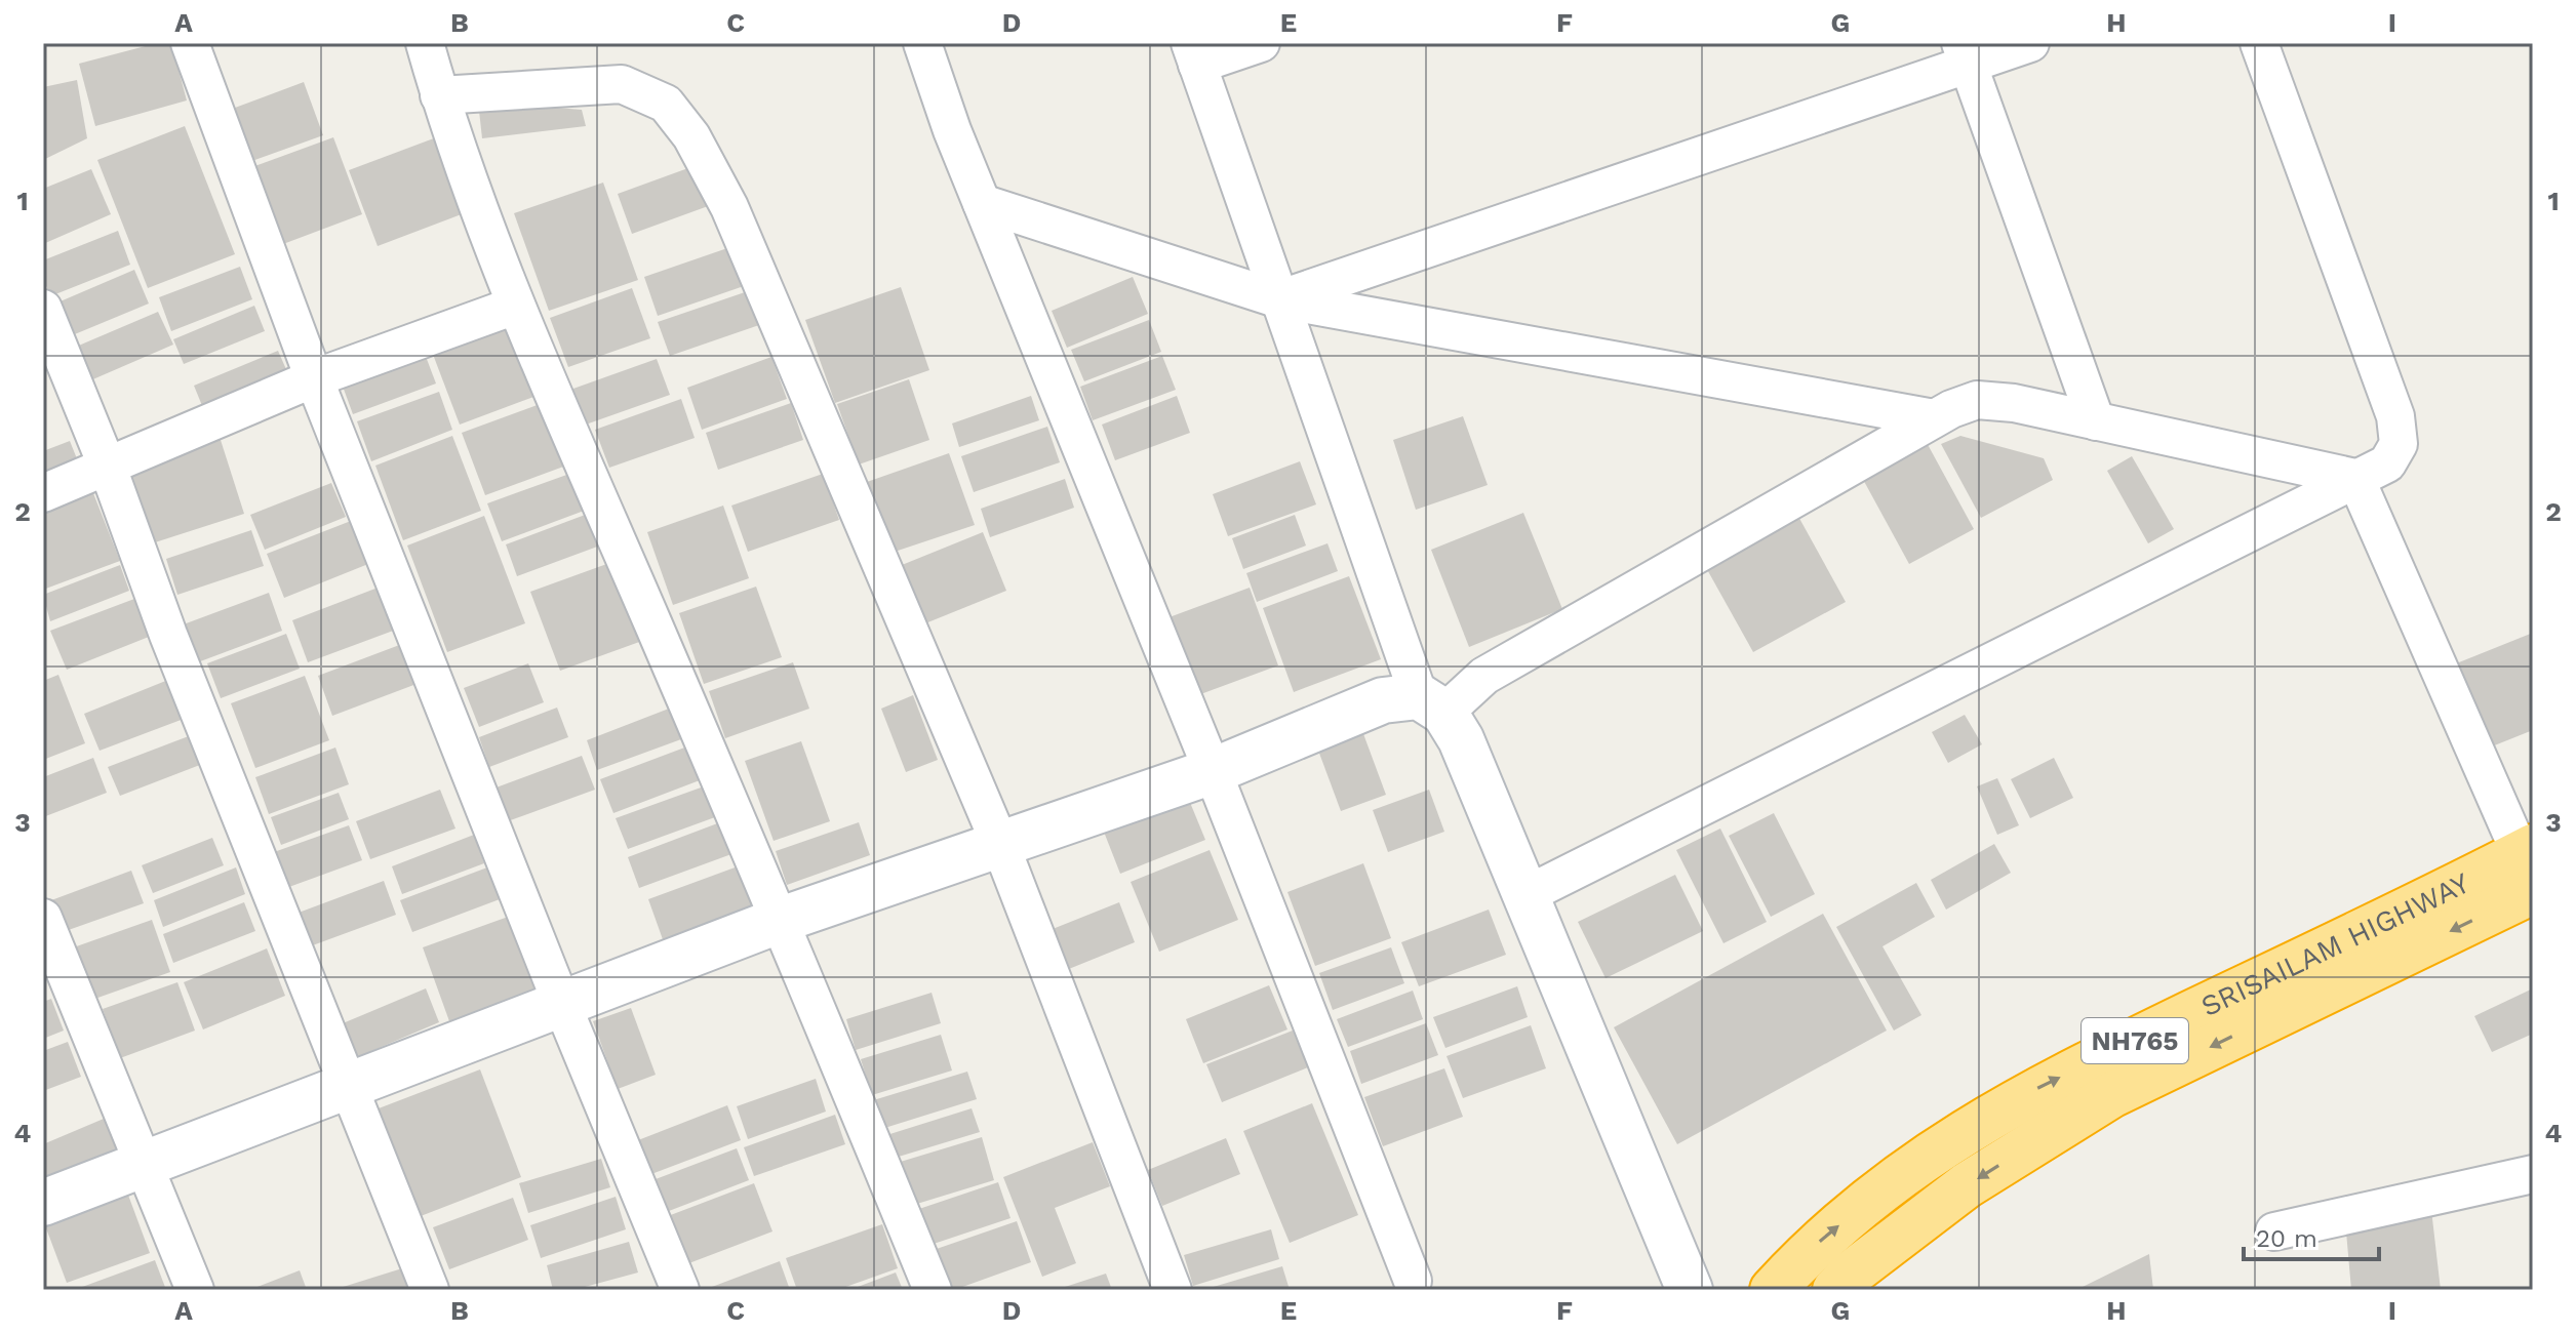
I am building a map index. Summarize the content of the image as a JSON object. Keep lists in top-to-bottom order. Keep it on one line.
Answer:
{"streets":{"highway":["SRISAILAM HIGHWAY","NH765"]},"scale_bar":"20 m","grid":{"columns":["A","B","C","D","E","F","G","H","I"],"rows":["1","2","3","4"]}}
